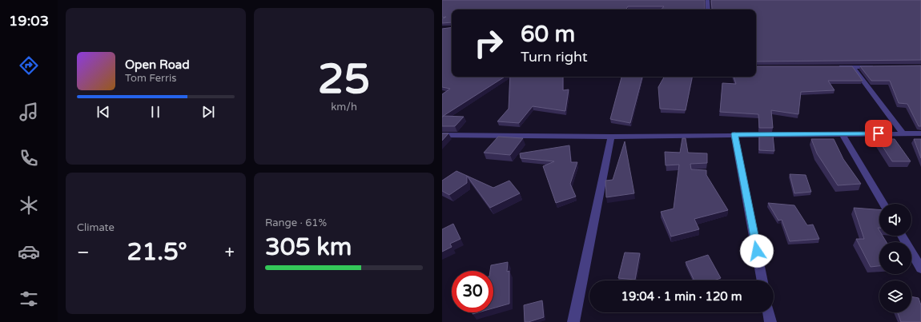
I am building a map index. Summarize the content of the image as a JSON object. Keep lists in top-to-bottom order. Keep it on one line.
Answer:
{"page":{"tabs":"19:03","tile":[["25","km/h"],"Climate",["Range · 61%","305 km"]],"turn":["60 m","Turn right"],"song":["Open Road","Tom Ferris"],"heat":["−","21.5°","+"],"limit":"30","trip":"19:04 · 1 min · 120 m"}}
